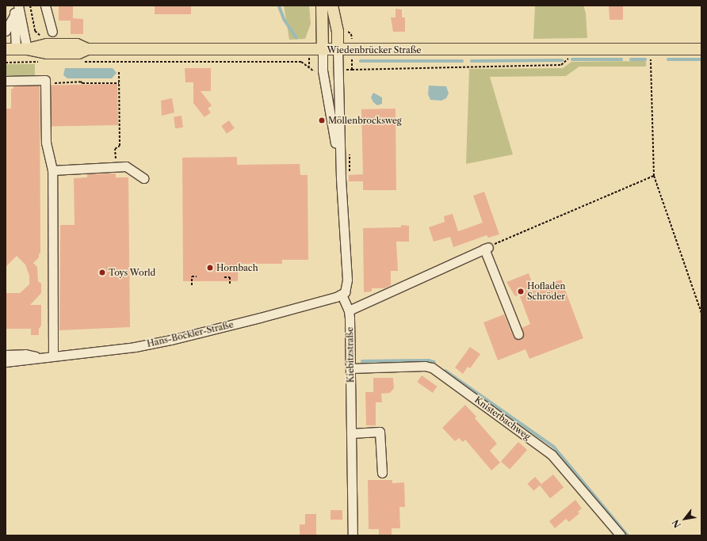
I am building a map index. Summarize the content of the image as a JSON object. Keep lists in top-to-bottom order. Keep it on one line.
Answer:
{"streets":{"main road":["Wiedenbrücker Straße"],"street":["Hans-Böckler-Straße","Kiebitzstraße","Knisterbachweg"]},"crossings":[["Hans-Böckler-Straße","Kiebitzstraße"],["Kiebitzstraße","Knisterbachweg"]],"places":["Möllenbrocksweg","Hornbach","Toys World","Hofladen Schröder"],"north":"bottom left"}
